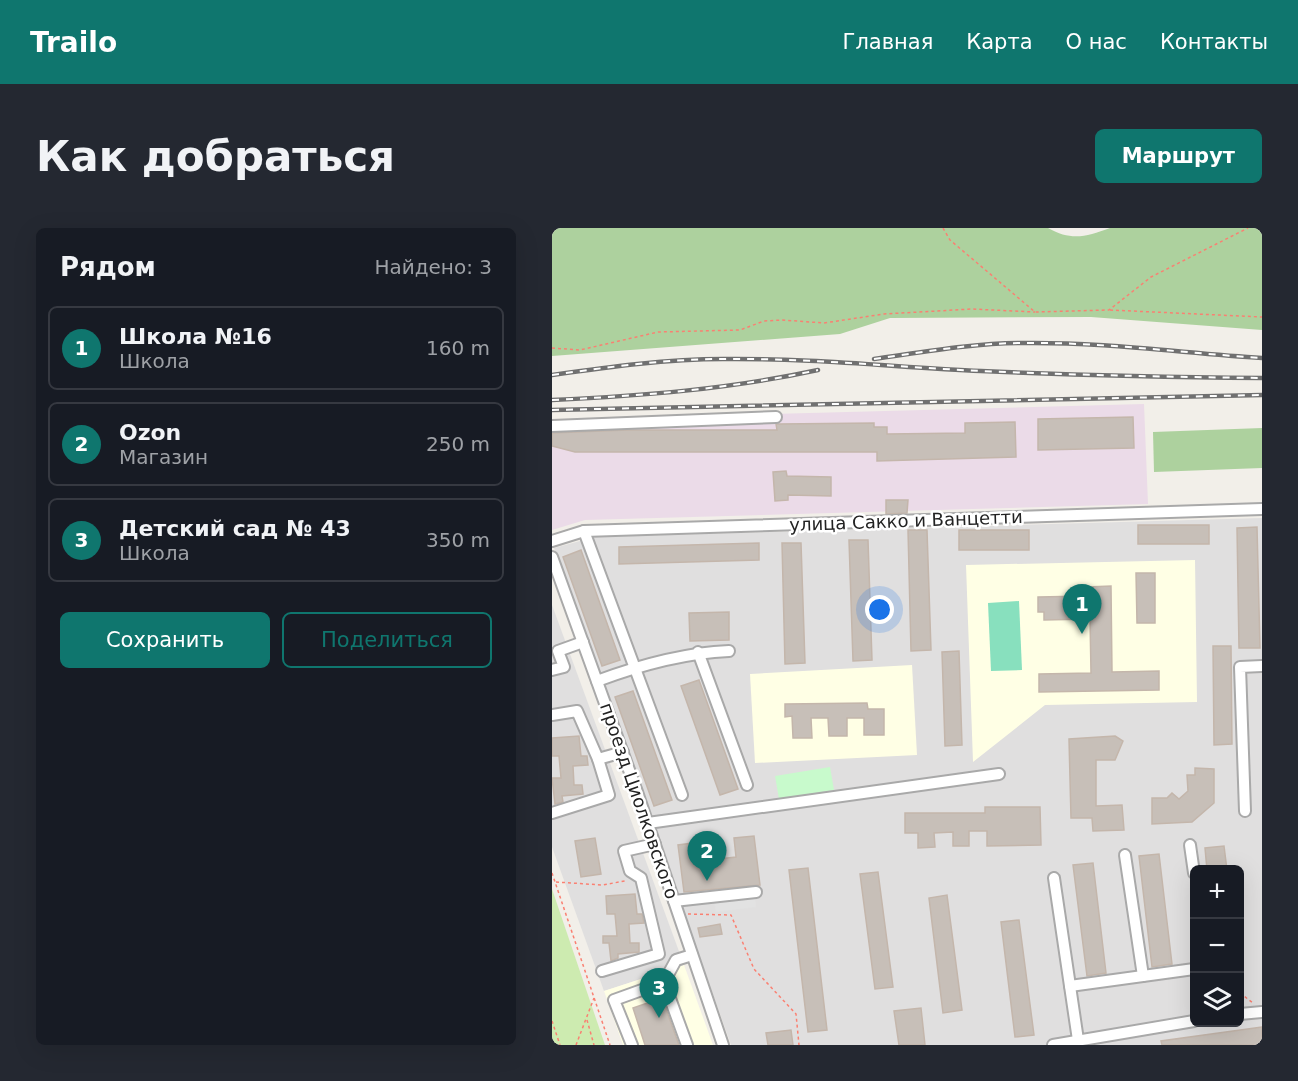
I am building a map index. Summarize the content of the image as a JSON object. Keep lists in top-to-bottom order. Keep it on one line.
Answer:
{"streets":{"street":["улица Сакко и Ванцетти","проезд Циолковского"]},"page":{"header":"Trailo","nav":["Главная","Карта","О нас","Контакты"],"buttons":["Маршрут",["Сохранить","Поделиться"]],"title":"Как добраться","heading":["Рядом","Найдено: 3"],"list":[{"mark":"1","name":"Школа №16","note":"Школа","value":"160 m"},{"mark":"2","name":"Ozon","note":"Магазин","value":"250 m"},{"mark":"3","name":"Детский сад № 43","note":"Школа","value":"350 m"}],"pins":["1","2","3"],"map_buttons":["+","−"]}}
